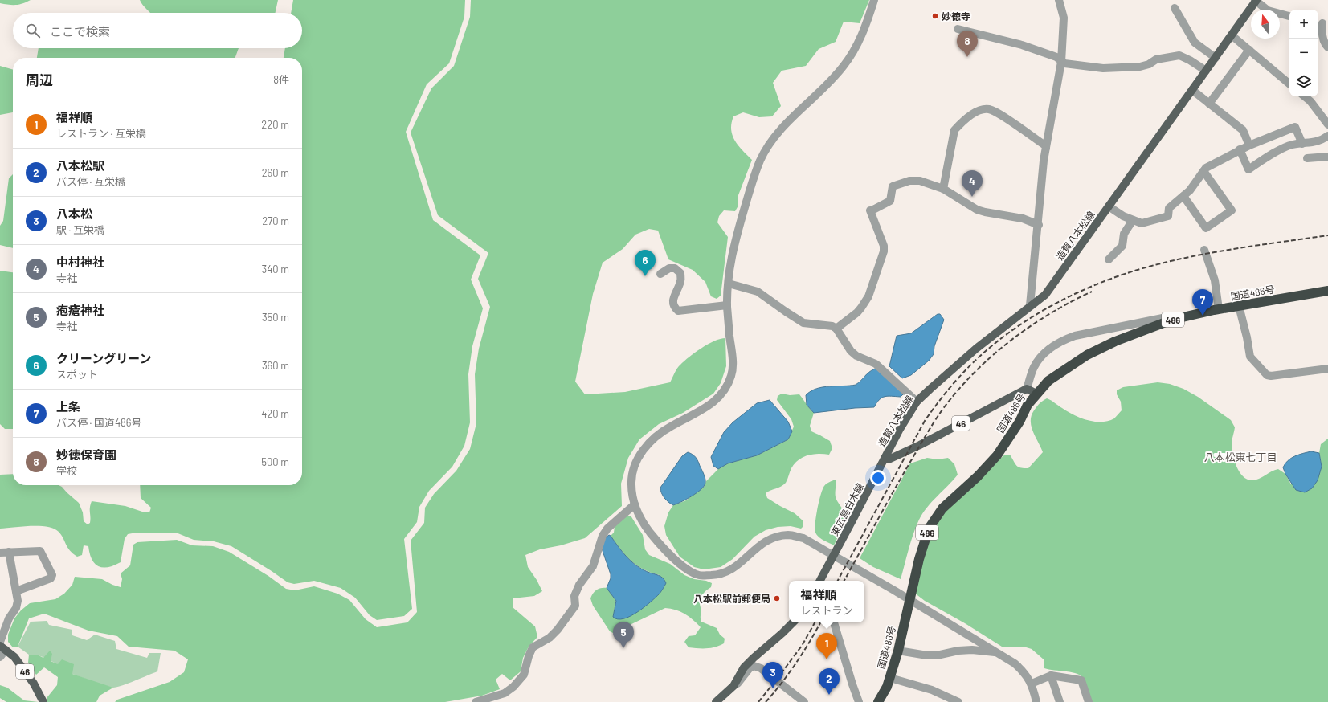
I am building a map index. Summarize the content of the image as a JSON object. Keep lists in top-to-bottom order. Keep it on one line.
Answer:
{"streets":{"highway":["国道486号","486"],"main road":["造賀八本松線","46","東広島白木線"]},"crossings":[["造賀八本松線","46"],["造賀八本松線","東広島白木線"],["46","東広島白木線"]],"districts":["八本松東七丁目"],"places":["妙徳寺","八本松駅前郵便局"],"north":"top","page":{"map_buttons":["+","−"],"search":"ここで検索","pins":["8","4","6","7","5","1","3","2"],"heading":["周辺","8件"],"list":[{"mark":"1","name":"福祥順","note":"レストラン · 互栄橋","value":"220 m"},{"mark":"2","name":"八本松駅","note":"バス停 · 互栄橋","value":"260 m"},{"mark":"3","name":"八本松","note":"駅 · 互栄橋","value":"270 m"},{"mark":"4","name":"中村神社","note":"寺社","value":"340 m"},{"mark":"5","name":"疱瘡神社","note":"寺社","value":"350 m"},{"mark":"6","name":"クリーングリーン","note":"スポット","value":"360 m"},{"mark":"7","name":"上条","note":"バス停 · 国道486号","value":"420 m"},{"mark":"8","name":"妙徳保育園","note":"学校","value":"500 m"}],"popup":["福祥順","レストラン"]}}
